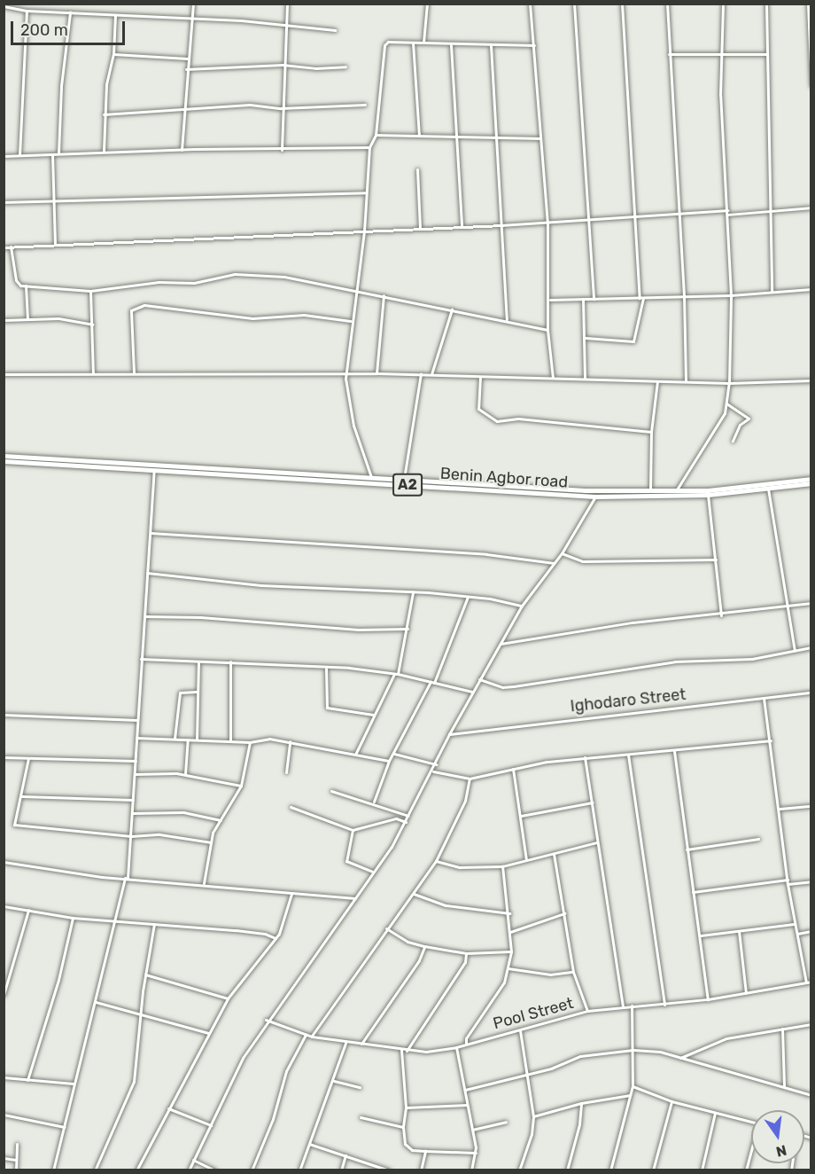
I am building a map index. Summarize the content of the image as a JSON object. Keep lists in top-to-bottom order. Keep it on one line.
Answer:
{"streets":{"highway":["Benin Agbor road","A2"],"street":["Ighodaro Street","Pool Street"]},"scale_bar":"200 m","north":"bottom"}
